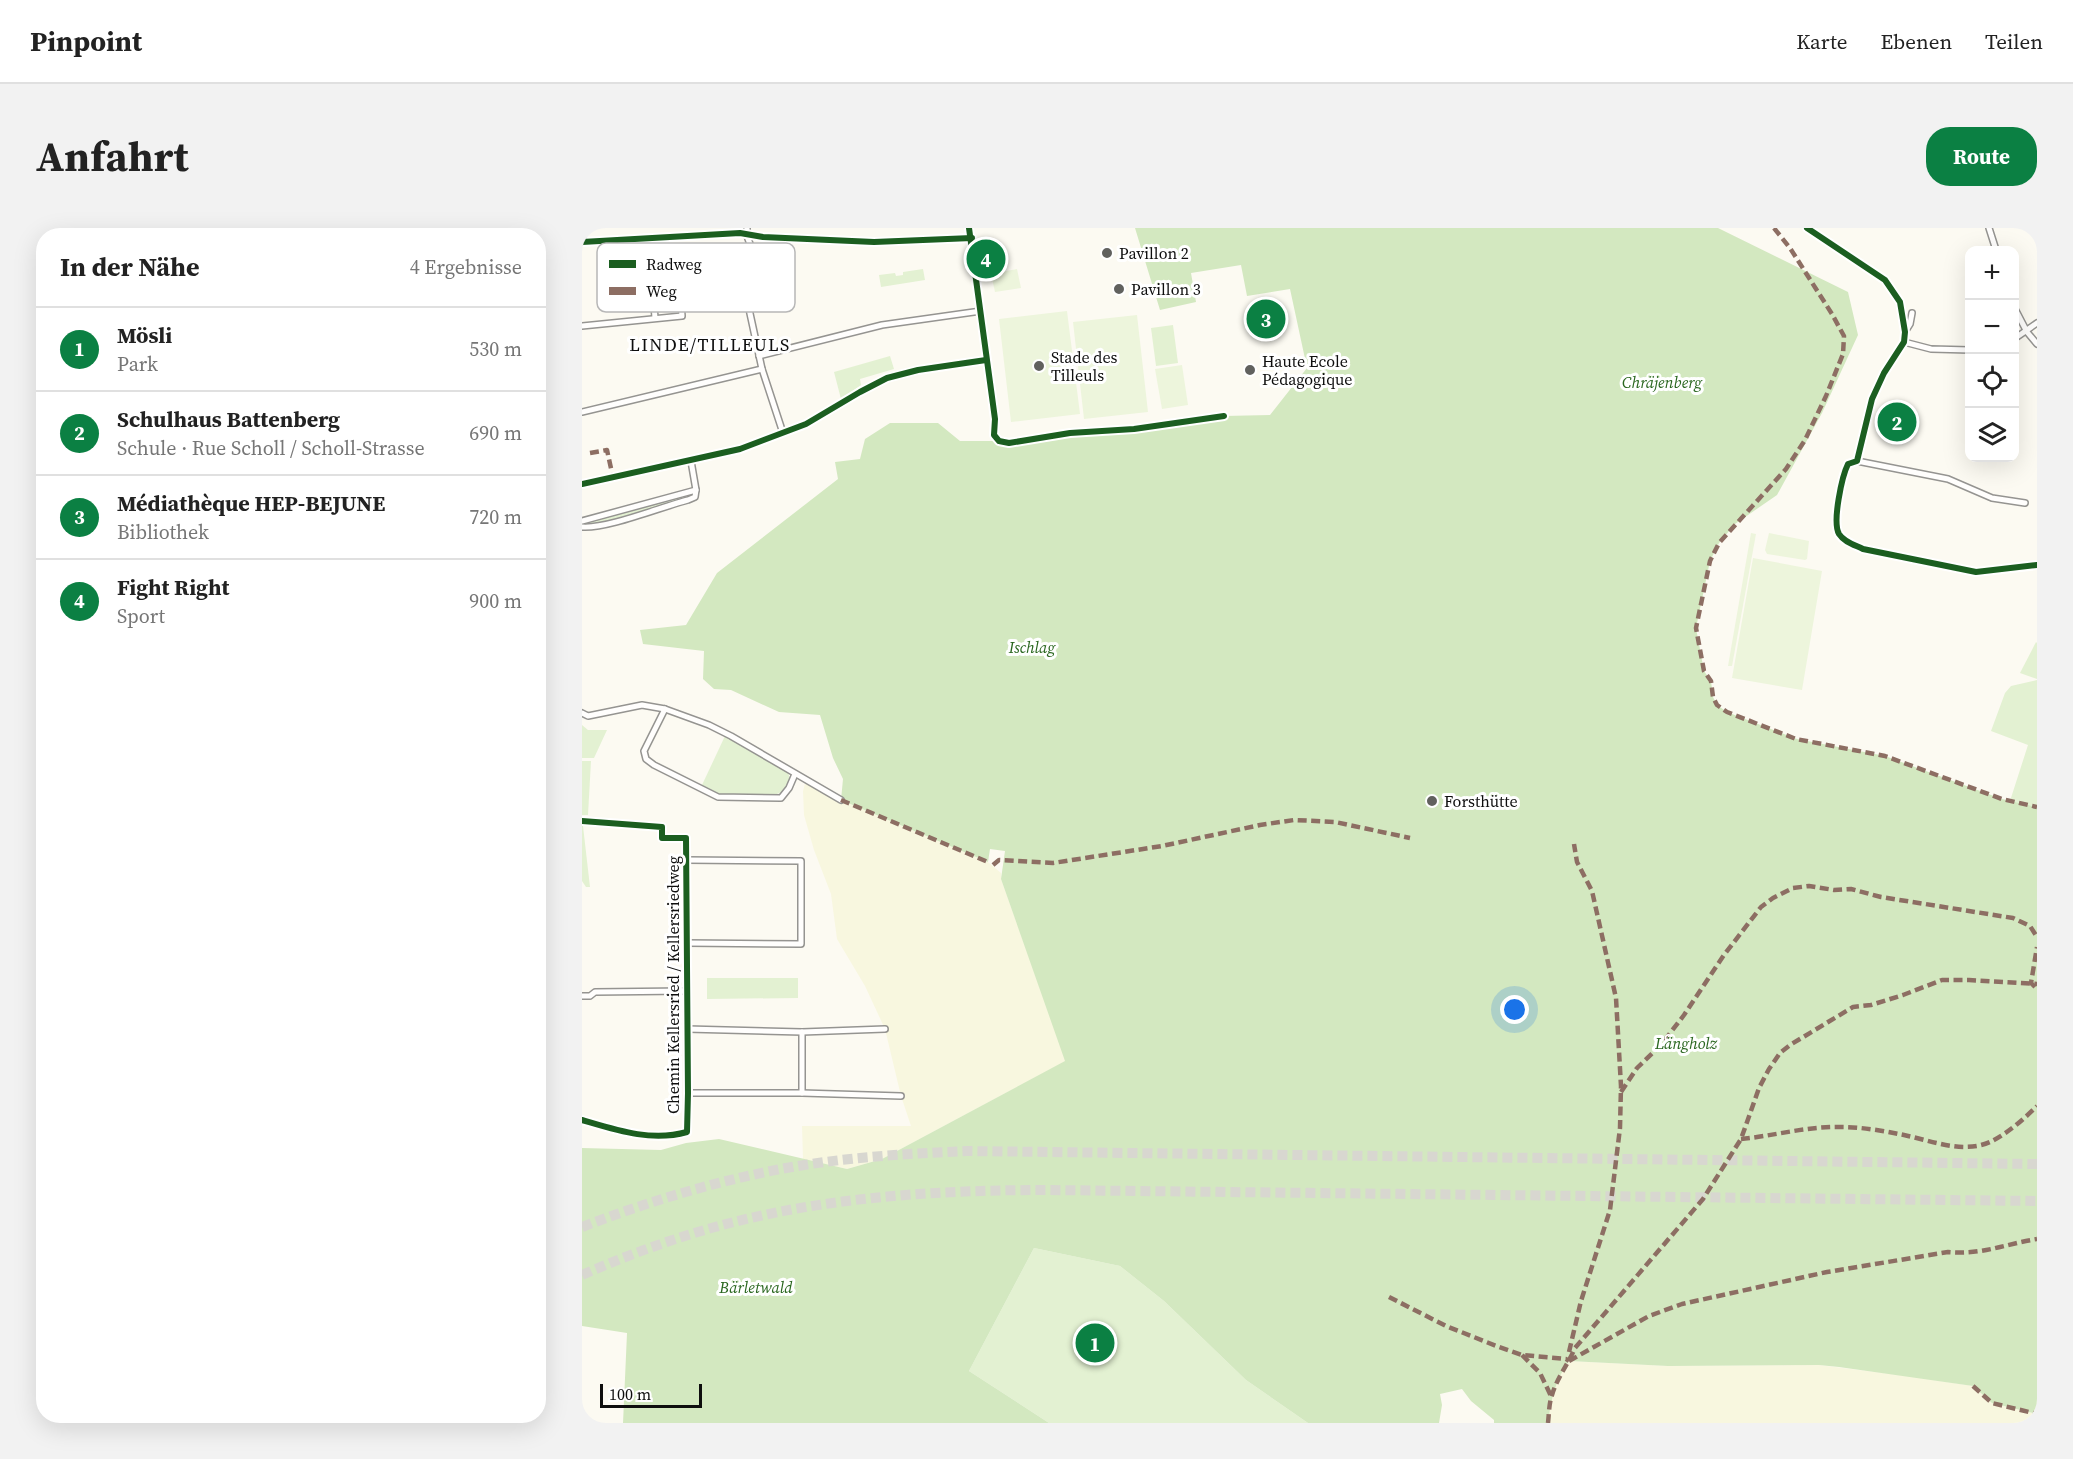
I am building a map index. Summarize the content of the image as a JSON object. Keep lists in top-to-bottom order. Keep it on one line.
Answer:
{"streets":{"street":["Chemin Kellersried / Kellersriedweg"]},"districts":["LINDE/TILLEULS"],"parks":["Chräjenberg","Ischlag","Längholz","Bärletwald"],"places":["Pavillon 2","Pavillon 3","Stade des Tilleuls","Haute Ecole Pédagogique","Forsthütte"],"legend":["Radweg","Weg"],"scale_bar":"100 m","page":{"header":"Pinpoint","nav":["Karte","Ebenen","Teilen"],"title":"Anfahrt","buttons":"Route","heading":["In der Nähe","4 Ergebnisse"],"pins":["4","3","2","1"],"map_buttons":["+","−"],"list":[{"mark":"1","name":"Mösli","note":"Park","value":"530 m"},{"mark":"2","name":"Schulhaus Battenberg","note":"Schule · Rue Scholl / Scholl-Strasse","value":"690 m"},{"mark":"3","name":"Médiathèque HEP-BEJUNE","note":"Bibliothek","value":"720 m"},{"mark":"4","name":"Fight Right","note":"Sport","value":"900 m"}],"scale":"100 m"}}
